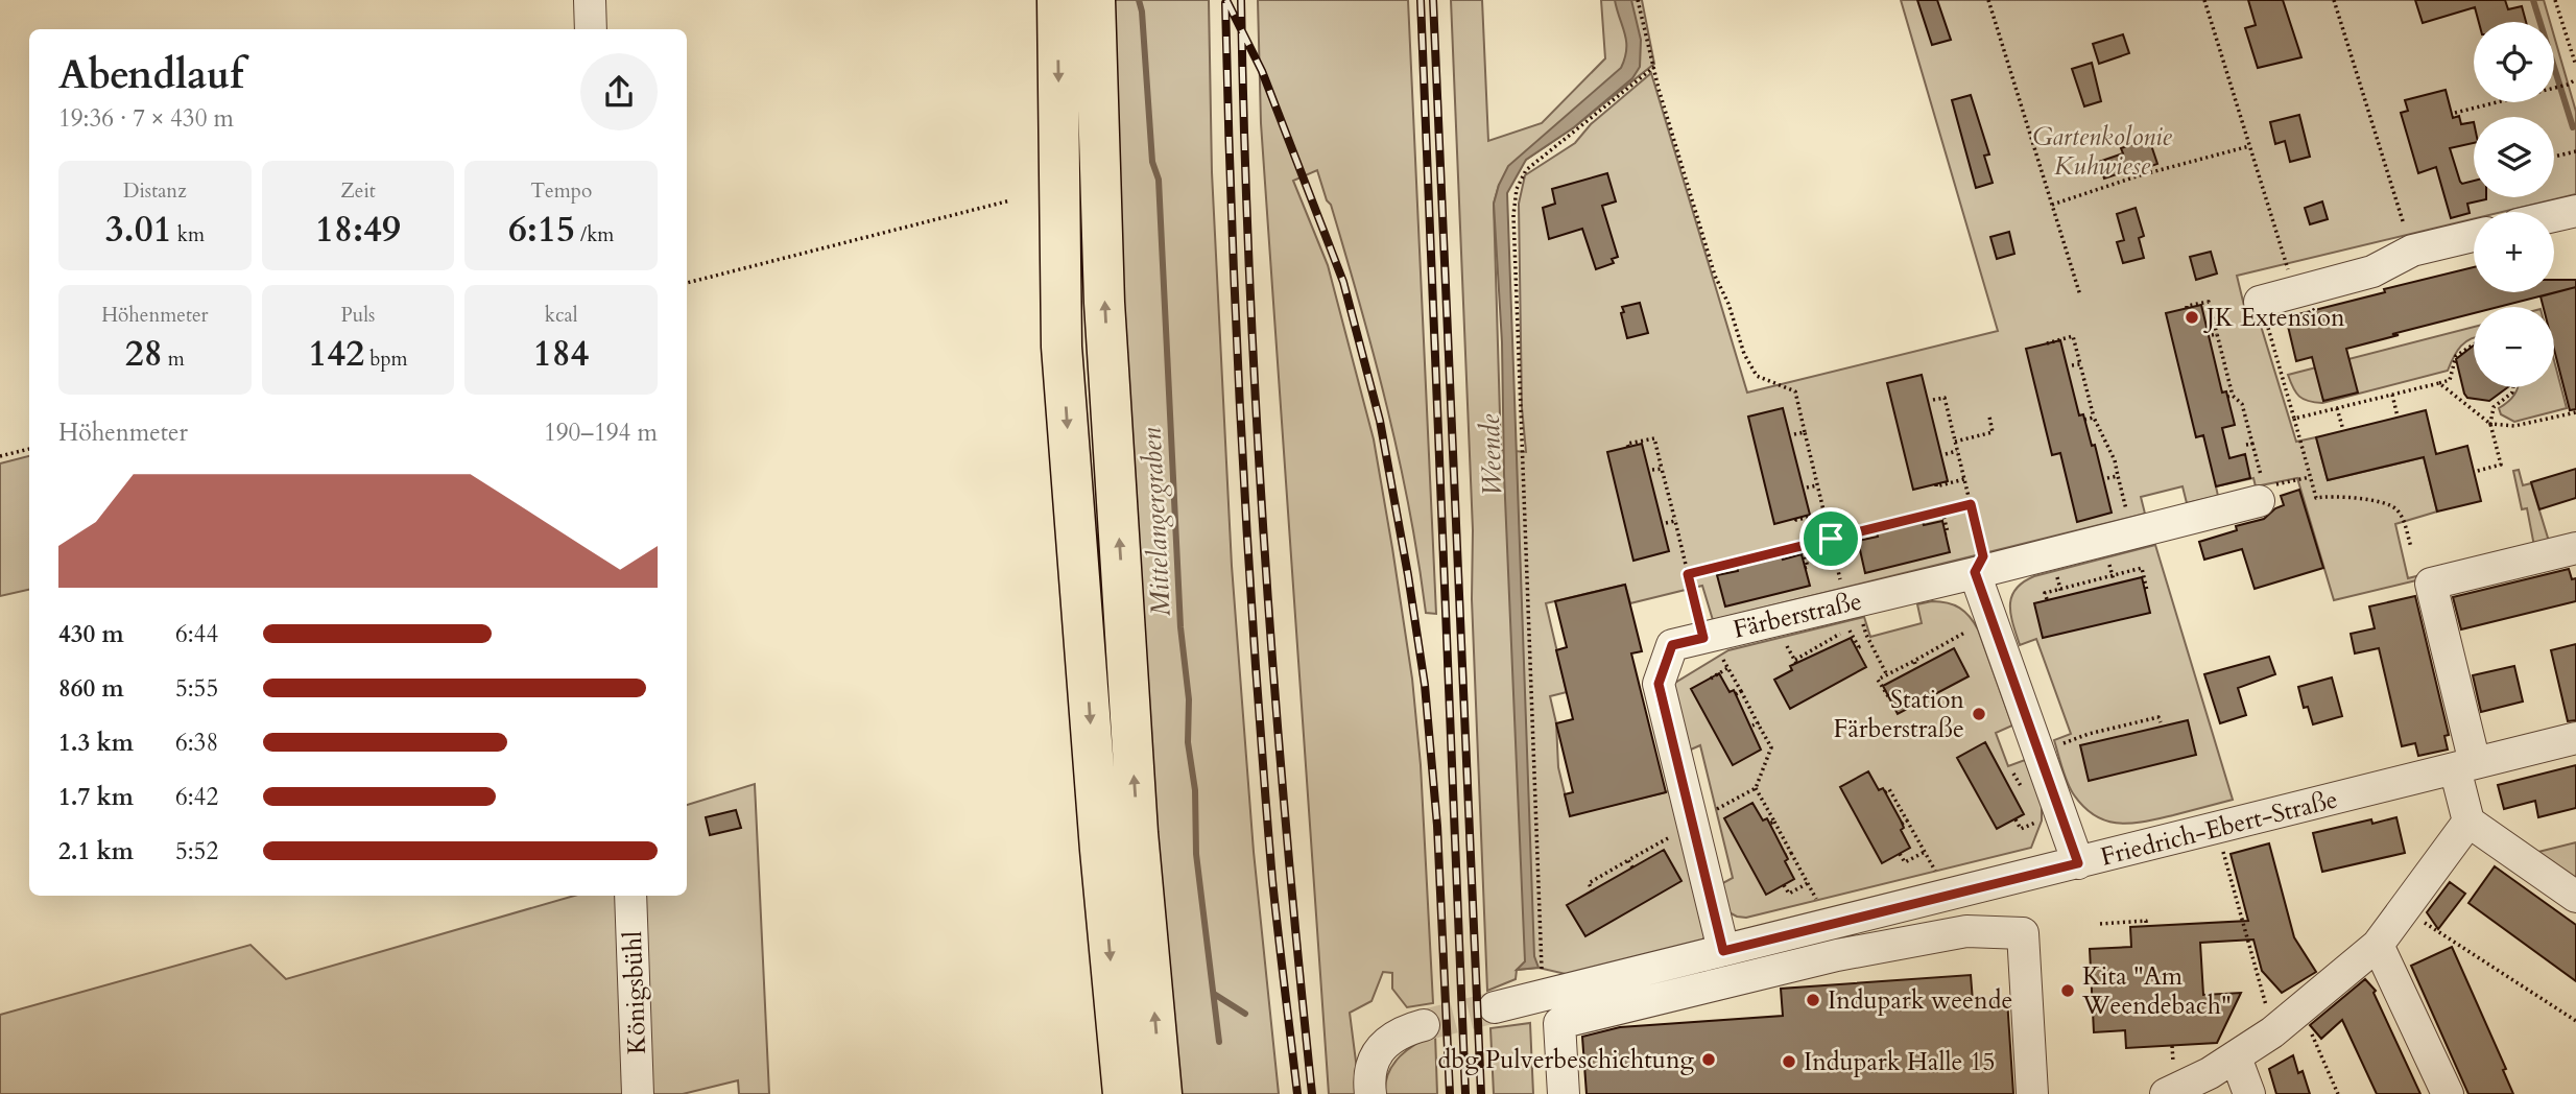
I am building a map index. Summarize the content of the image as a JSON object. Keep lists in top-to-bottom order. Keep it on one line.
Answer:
{"streets":{"street":["Färberstraße","Friedrich-Ebert-Straße","Königsbühl"]},"crossings":[["Färberstraße","Friedrich-Ebert-Straße"]],"water":["Weende","Mittelangergraben"],"parks":["Gartenkolonie Kuhwiese"],"places":["JK Extension","Station Färberstraße","Kita \"Am Weendebach\"","Indupark weende","dbg Pulverbeschichtung","Indupark Halle 15"],"page":{"map_buttons":["+","−"],"heading":["Abendlauf","19:36 · 7 × 430 m"],"stats":[["Distanz","3.01 km"],["Zeit","18:49"],["Tempo","6:15 /km"],["Höhenmeter","28 m"],["Puls","142 bpm"],["kcal","184"]],"chart":["Höhenmeter","190–194 m"],"list":[{"name":"430 m","note":"6:44"},{"name":"860 m","note":"5:55"},{"name":"1.3 km","note":"6:38"},{"name":"1.7 km","note":"6:42"},{"name":"2.1 km","note":"5:52"}]}}
